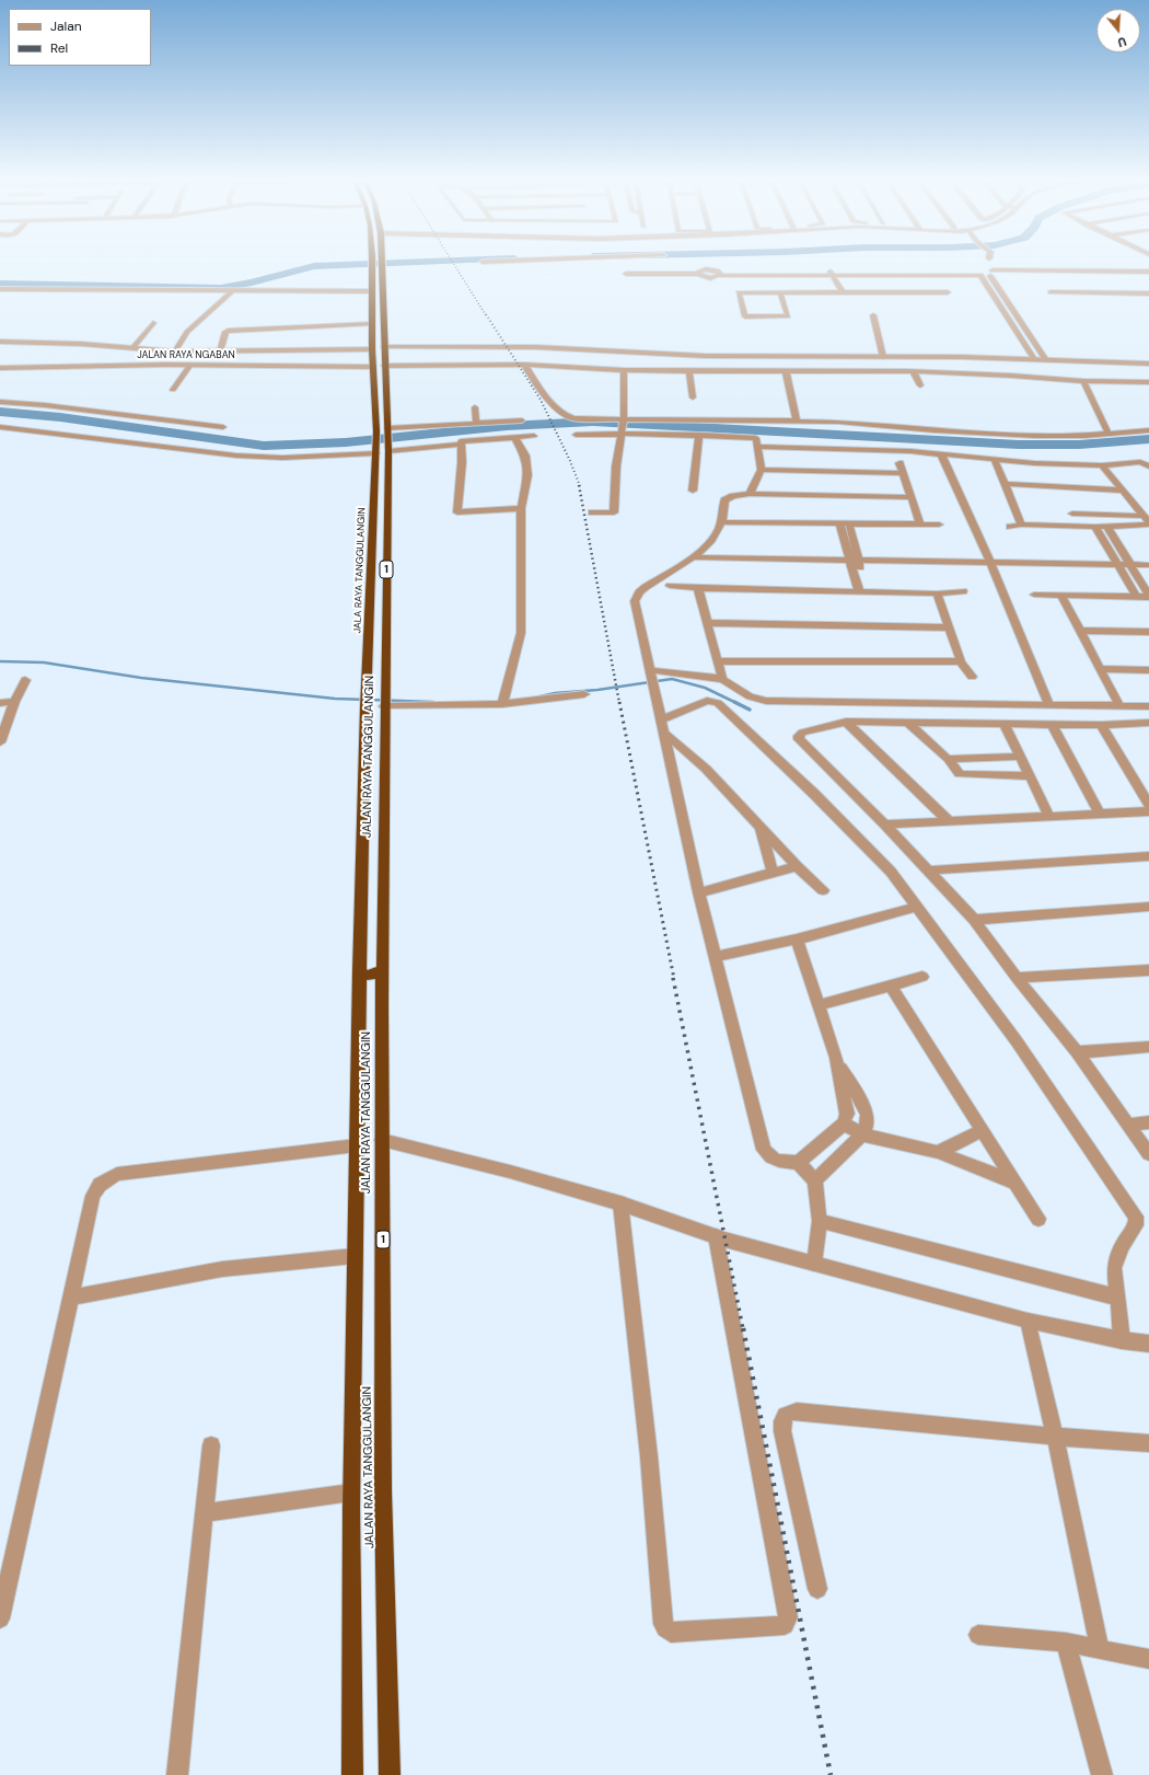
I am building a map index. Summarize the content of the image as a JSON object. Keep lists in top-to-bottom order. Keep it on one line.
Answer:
{"streets":{"highway":["1","JALA RAYA TANGGULANGIN","JALAN RAYA TANGGULANGIN"],"street":["JALAN RAYA NGABAN"]},"crossings":[["JALAN RAYA NGABAN","1"],["1","JALA RAYA TANGGULANGIN"],["1","JALAN RAYA TANGGULANGIN"],["JALA RAYA TANGGULANGIN","JALAN RAYA TANGGULANGIN"]],"legend":["Jalan","Rel"],"north":"bottom"}
